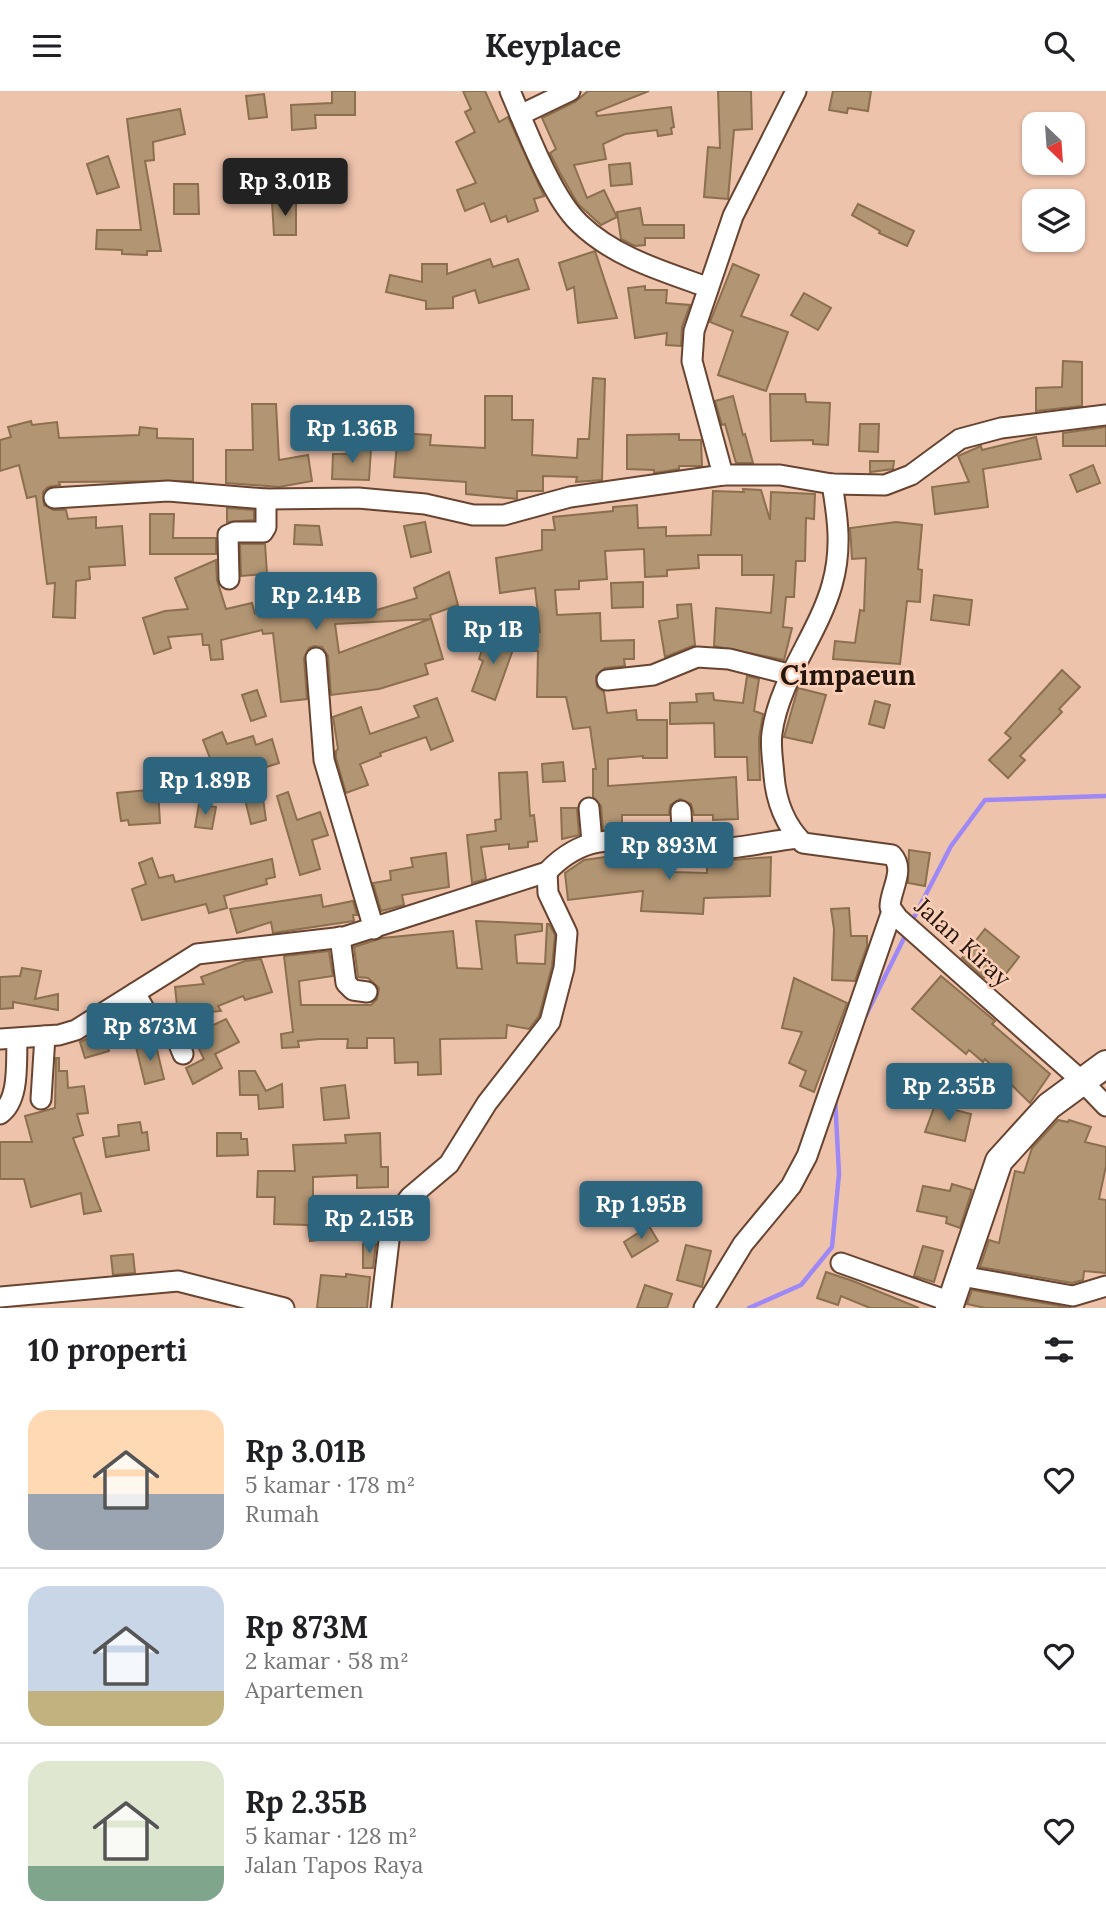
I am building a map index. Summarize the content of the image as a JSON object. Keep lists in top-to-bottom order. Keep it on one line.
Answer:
{"streets":{"street":["Jalan Kiray"]},"districts":["Cimpaeun"],"north":"bottom right","page":{"header":"Keyplace","price":["Rp 3.01B","Rp 1.36B","Rp 2.14B","Rp 1B","Rp 1.89B","Rp 893M","Rp 873M","Rp 2.35B","Rp 1.95B","Rp 2.15B"],"heading":"10 properti","list":[{"name":"Rp 3.01B","note":"5 kamar · 178 m² · Rumah"},{"name":"Rp 873M","note":"2 kamar · 58 m² · Apartemen"},{"name":"Rp 2.35B","note":"5 kamar · 128 m² · Jalan Tapos Raya"}]}}
